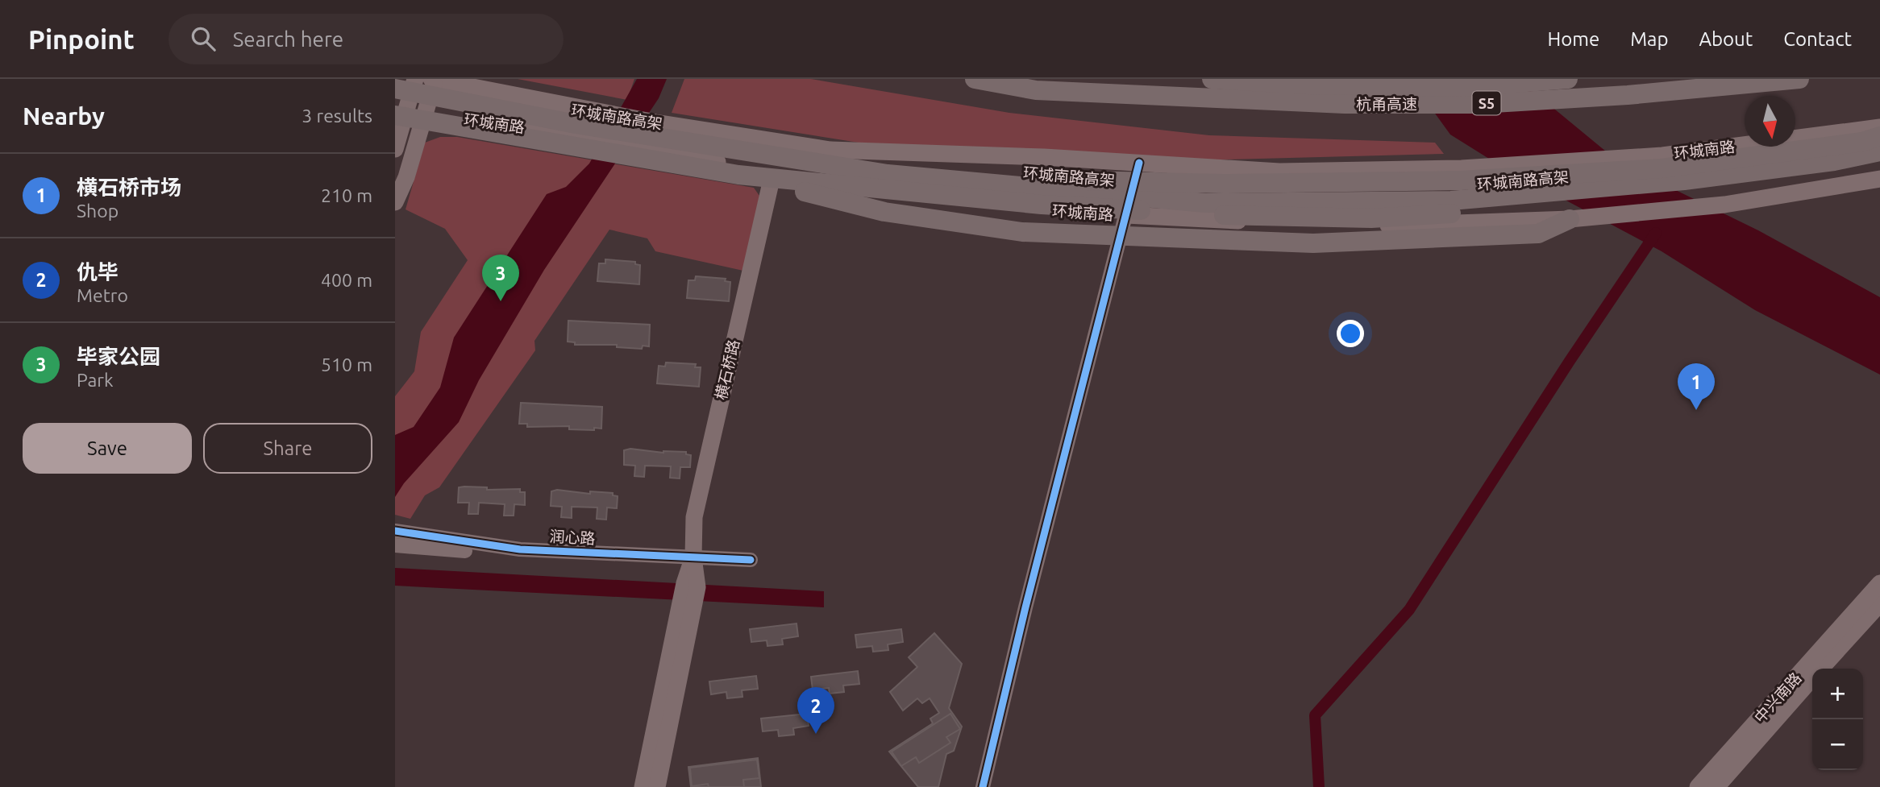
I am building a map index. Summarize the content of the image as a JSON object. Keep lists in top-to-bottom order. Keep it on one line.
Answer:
{"streets":{"highway":["S5","杭甬高速","环城南路高架"],"main road":["环城南路","横石桥路","中兴南路"],"street":["润心路"]},"crossings":[["横石桥路","润心路"]],"north":"bottom","page":{"header":"Pinpoint","search":"Search here","nav":["Home","Map","About","Contact"],"heading":["Nearby","3 results"],"list":[{"mark":"1","name":"横石桥市场","note":"Shop","value":"210 m"},{"mark":"2","name":"仇毕","note":"Metro","value":"400 m"},{"mark":"3","name":"毕家公园","note":"Park","value":"510 m"}],"pins":["3","1","2"],"buttons":["Save","Share"],"map_buttons":["+","−"]}}
